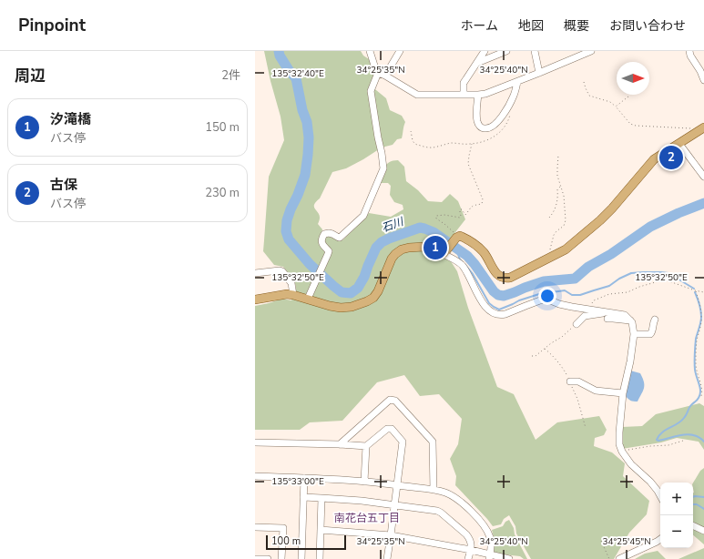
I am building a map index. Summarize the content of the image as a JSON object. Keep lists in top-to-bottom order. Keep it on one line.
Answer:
{"districts":["南花台五丁目"],"water":["石川"],"scale_bar":"100 m","north":"right","page":{"header":"Pinpoint","nav":["ホーム","地図","概要","お問い合わせ"],"heading":["周辺","2件"],"list":[{"mark":"1","name":"汐滝橋","note":"バス停","value":"150 m"},{"mark":"2","name":"古保","note":"バス停","value":"230 m"}],"pins":["2","1"],"map_buttons":["+","−"],"scale":"100 m"},"coordinates":["34°25'35\"N","34°25'40\"N","135°32'40\"E","135°32'50\"E","135°33'00\"E","34°25'45\"N"]}
